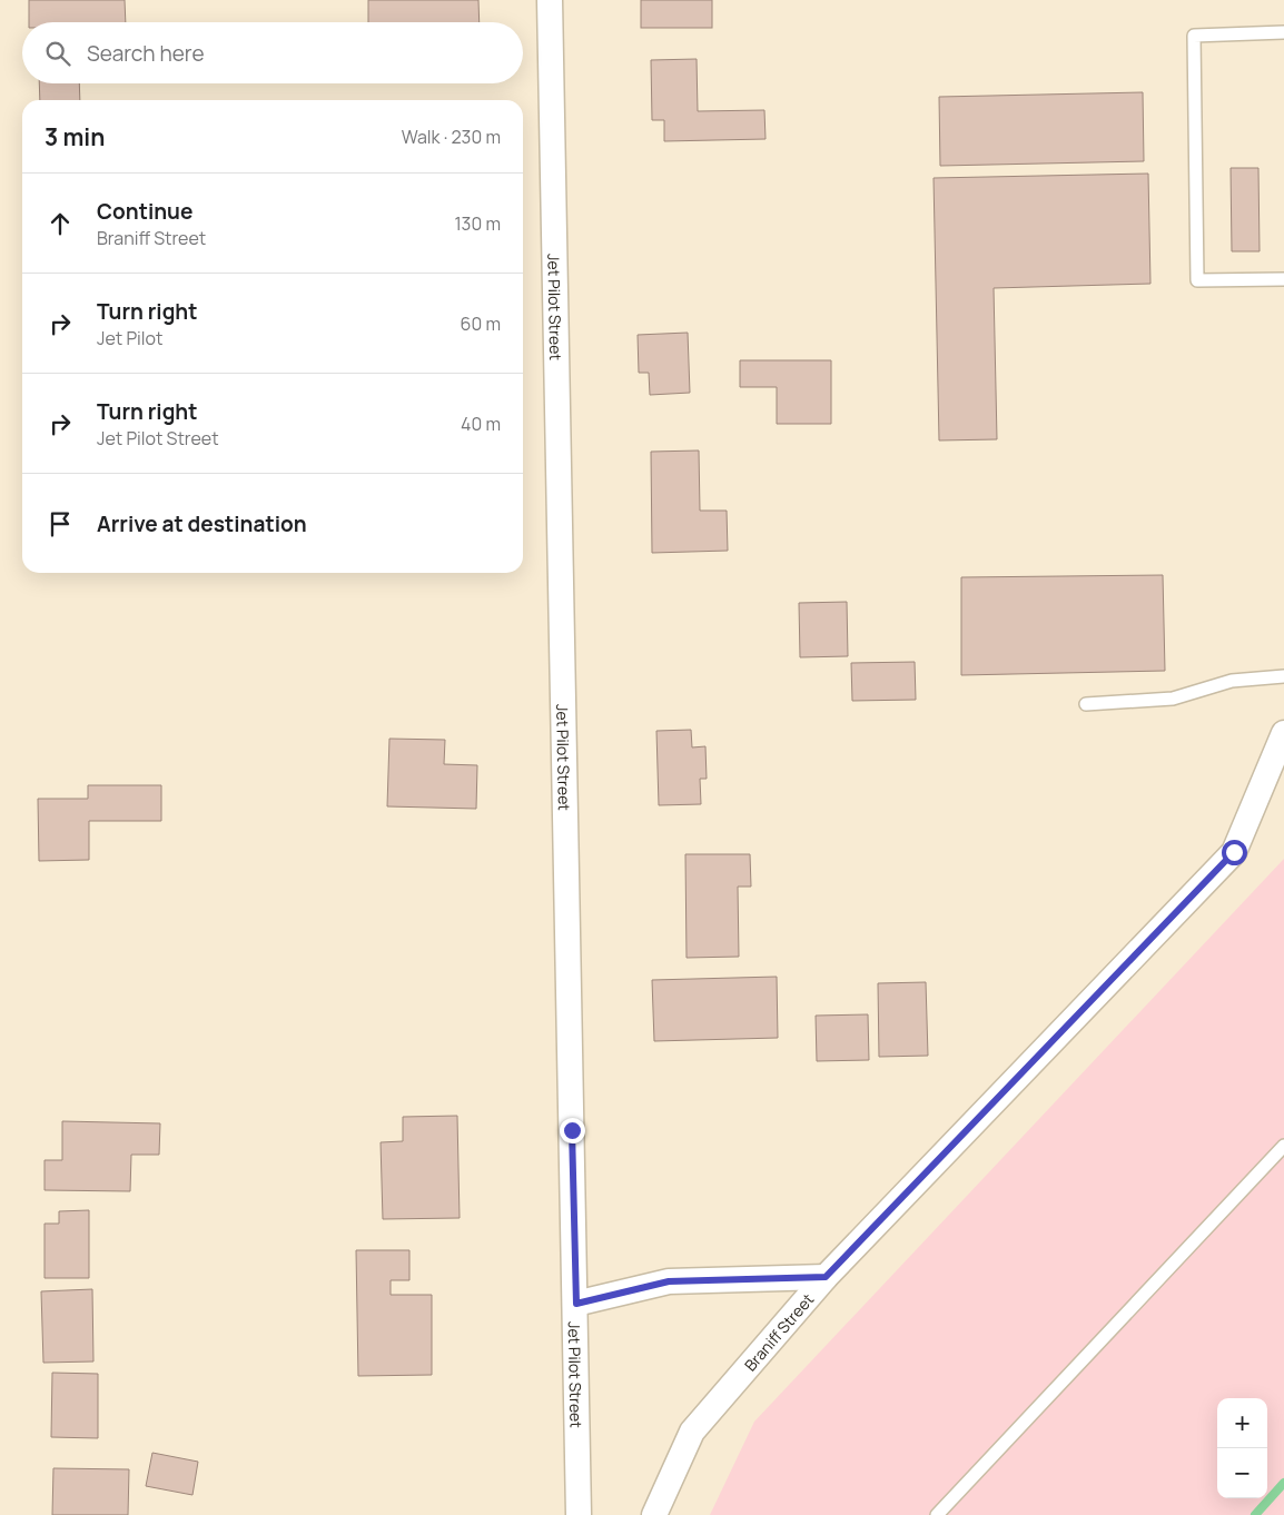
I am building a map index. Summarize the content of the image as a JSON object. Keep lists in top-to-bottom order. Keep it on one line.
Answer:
{"streets":{"street":["Jet Pilot Street","Braniff Street"]},"page":{"search":"Search here","heading":["3 min","Walk · 230 m"],"list":[["Continue","Braniff Street","130 m"],["Turn right","Jet Pilot","60 m"],["Turn right","Jet Pilot Street","40 m"],"Arrive at destination"],"map_buttons":["+","−"]}}
